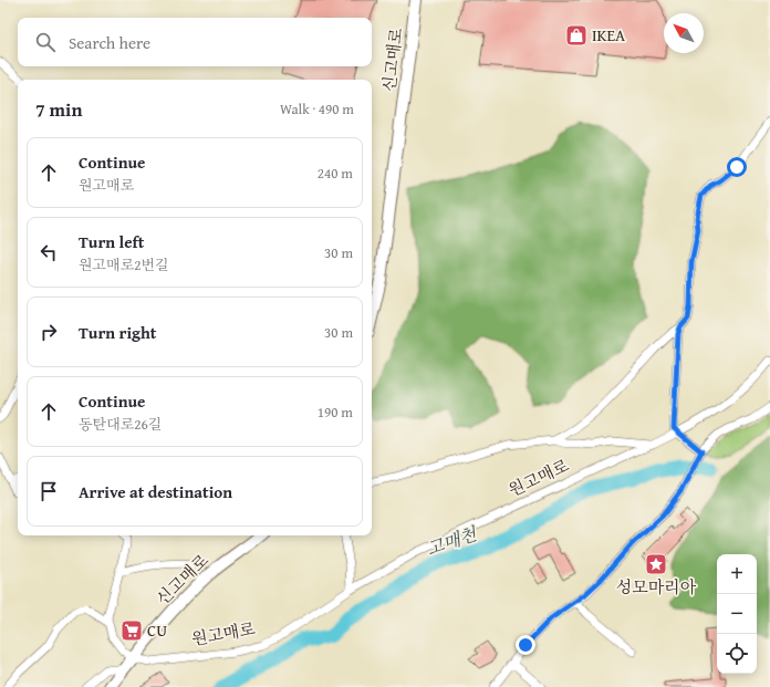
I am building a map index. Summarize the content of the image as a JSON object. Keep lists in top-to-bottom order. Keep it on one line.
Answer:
{"streets":{"street":["신고매로","원고매로"]},"crossings":[["신고매로","원고매로"]],"water":["고매천"],"places":{"shop":["IKEA"],"place":["성모마리아"],"supermarket":["CU"]},"north":"top left","page":{"search":"Search here","heading":["7 min","Walk · 490 m"],"list":[["Continue","원고매로","240 m"],["Turn left","원고매로2번길","30 m"],["Turn right","30 m"],["Continue","동탄대로26길","190 m"],"Arrive at destination"],"map_buttons":["+","−"]}}
